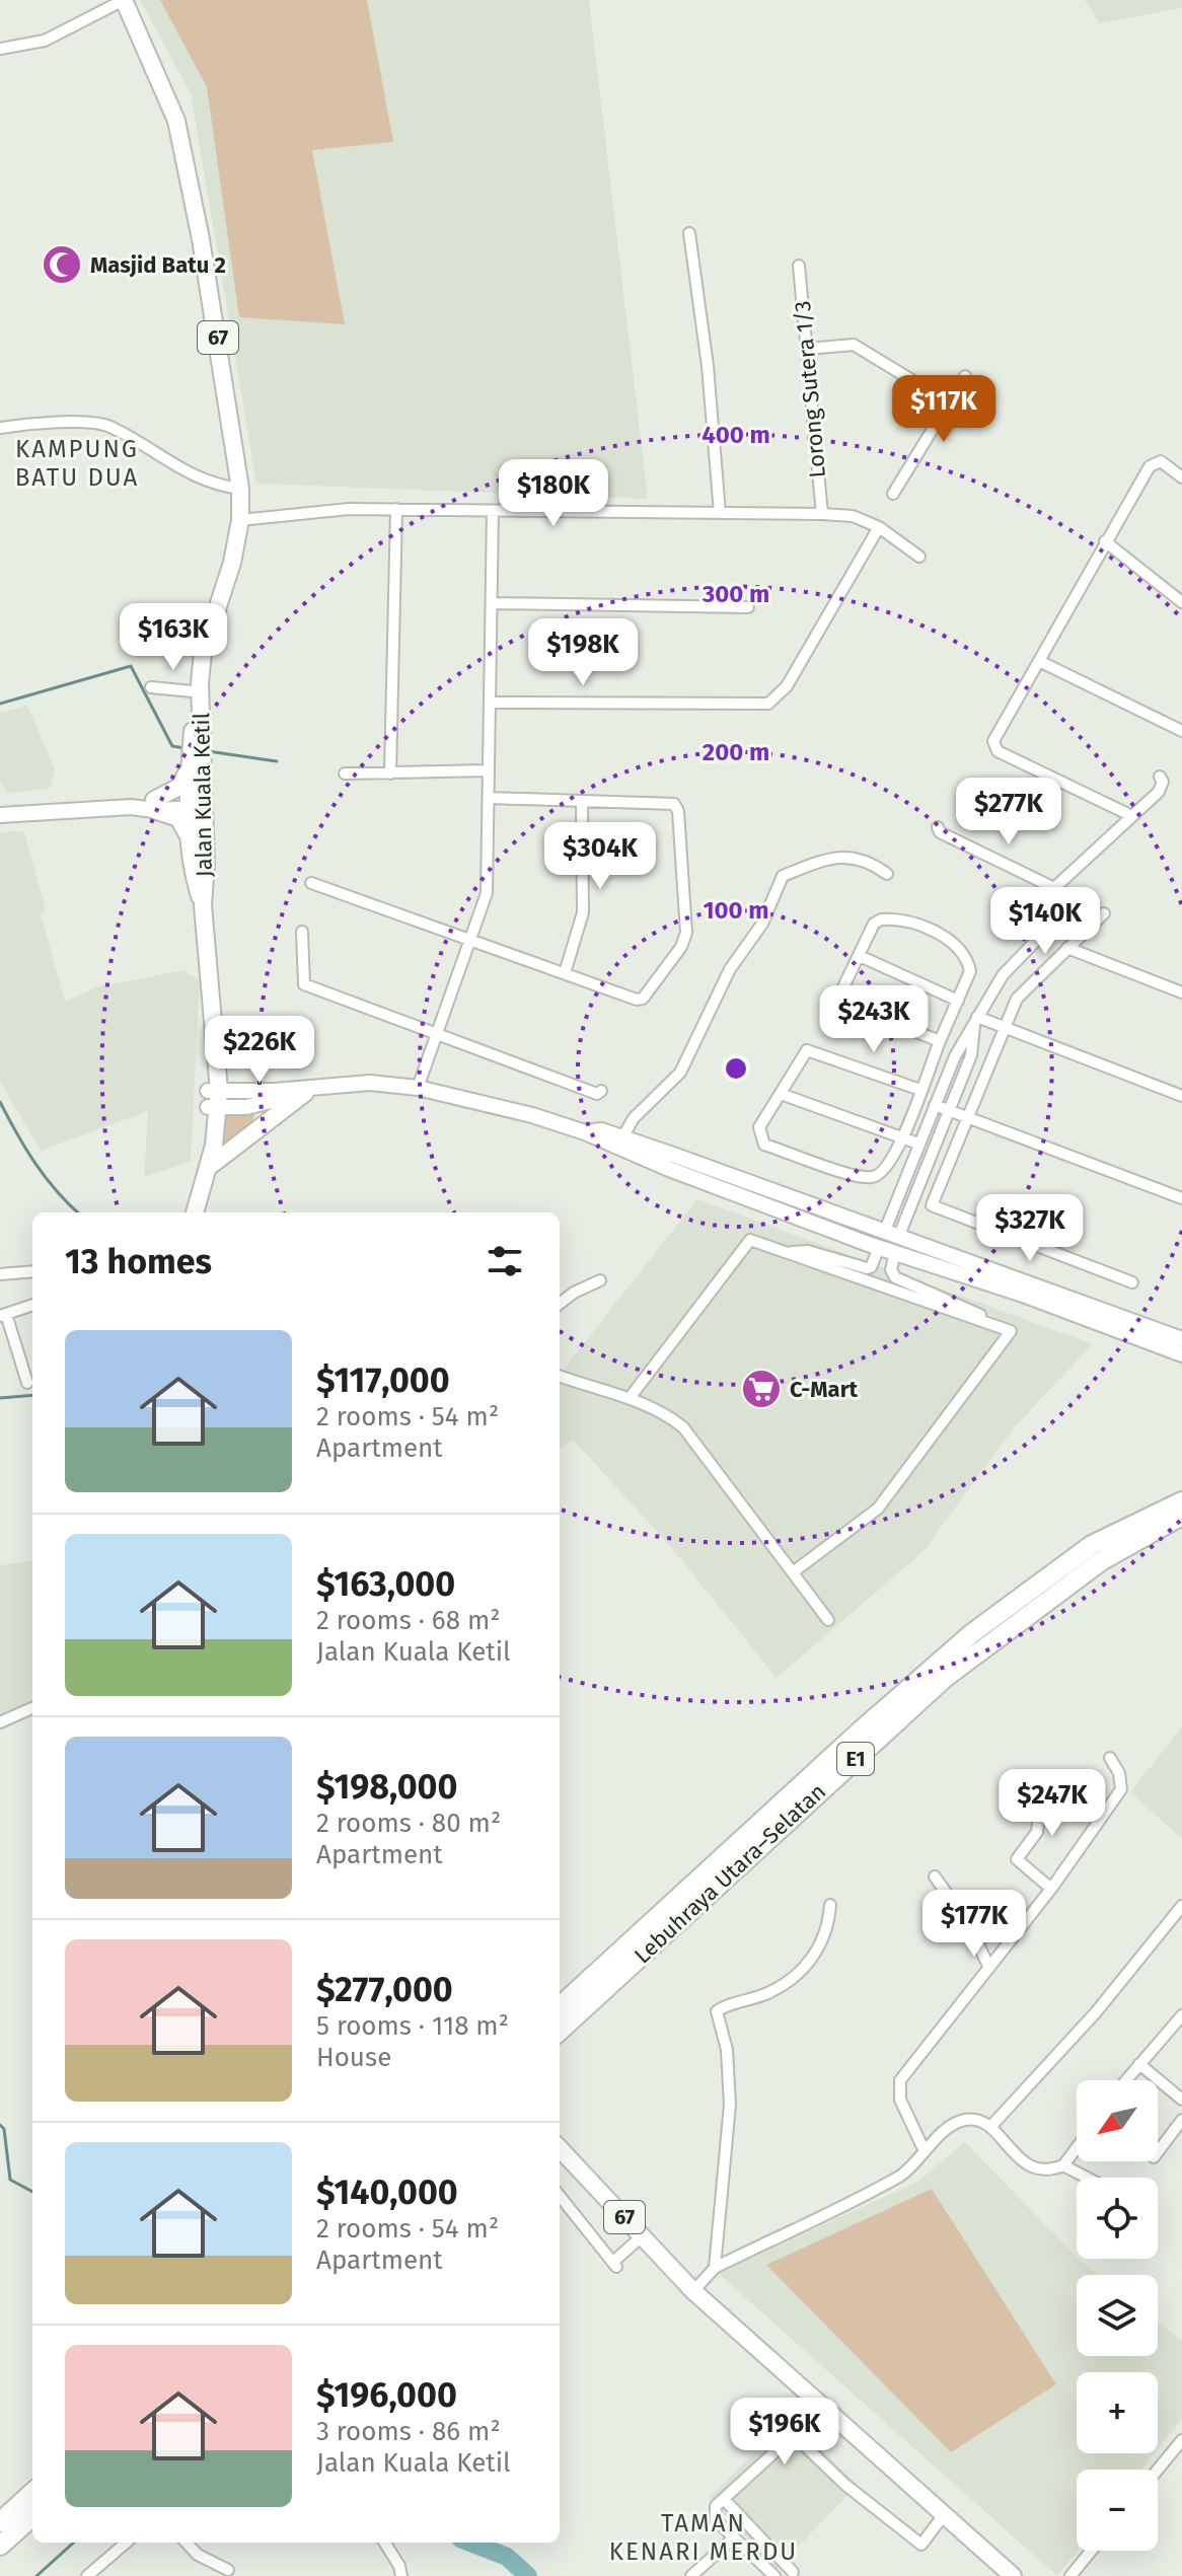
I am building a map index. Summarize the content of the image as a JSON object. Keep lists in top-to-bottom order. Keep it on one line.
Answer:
{"streets":{"highway":["E1","Lebuhraya Utara–Selatan"],"main road":["67","Jalan Kuala Ketil"],"street":["Lorong Sutera 1/3"]},"districts":["KAMPUNG BATU DUA","TAMAN KENARI MERDU"],"places":{"mosque":["Masjid Batu 2"],"supermarket":["C-Mart"]},"north":"bottom left","page":{"price":["$117K","$180K","$163K","$198K","$277K","$304K","$140K","$243K","$226K","$327K","$247K","$177K","$196K"],"heading":"13 homes","list":[{"name":"$117,000","note":"2 rooms · 54 m² · Apartment"},{"name":"$163,000","note":"2 rooms · 68 m² · Jalan Kuala Ketil"},{"name":"$198,000","note":"2 rooms · 80 m² · Apartment"},{"name":"$277,000","note":"5 rooms · 118 m² · House"},{"name":"$140,000","note":"2 rooms · 54 m² · Apartment"},{"name":"$196,000","note":"3 rooms · 86 m² · Jalan Kuala Ketil"}],"map_buttons":["+","−"]},"rings":["400 m","300 m","200 m","100 m"]}
